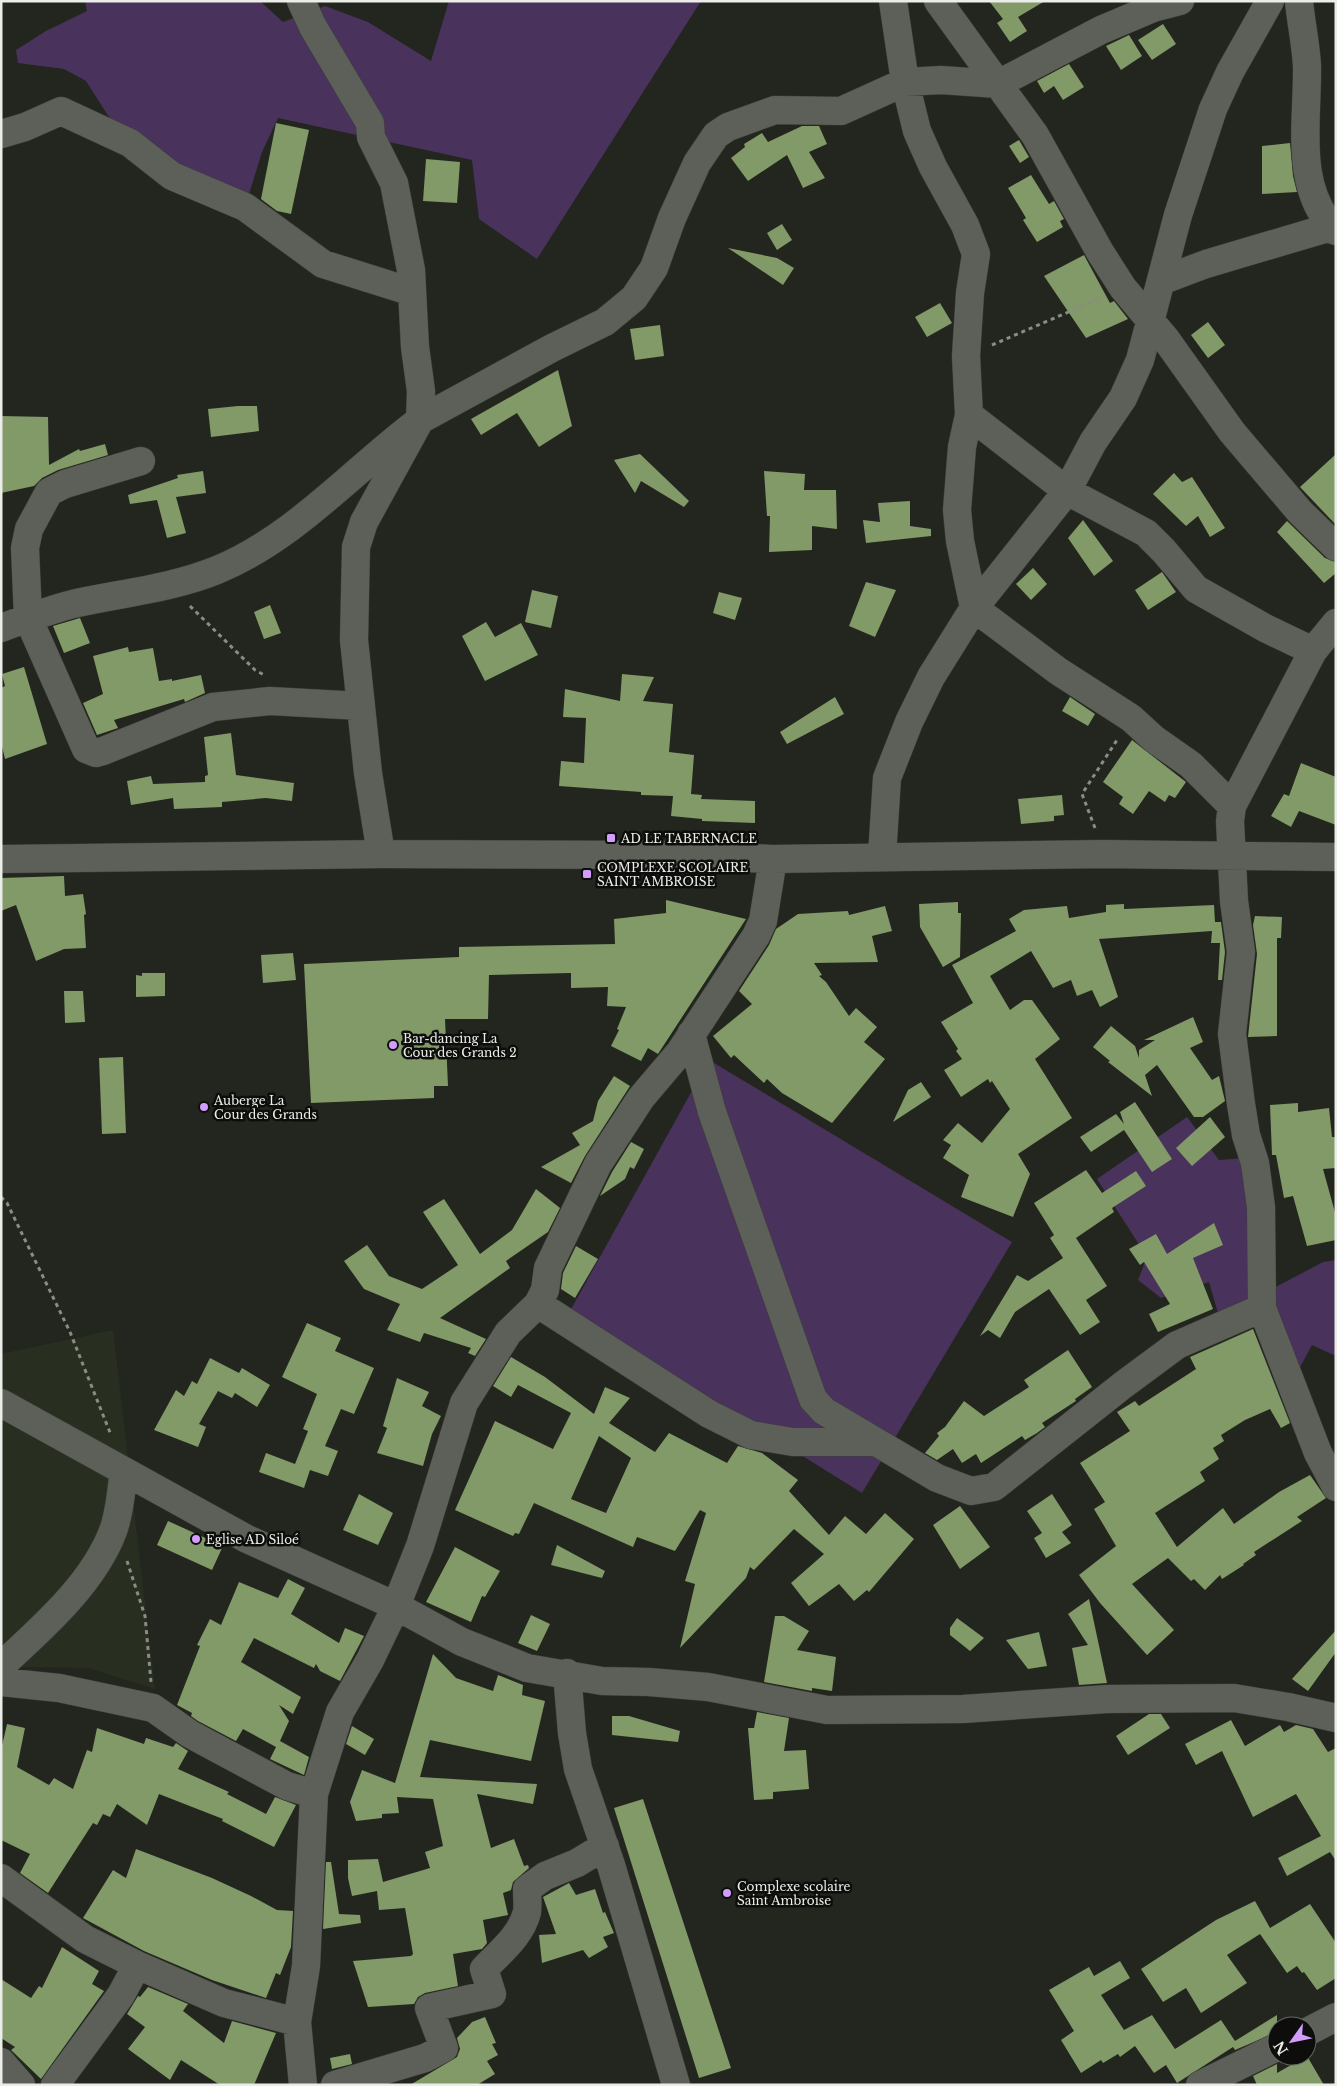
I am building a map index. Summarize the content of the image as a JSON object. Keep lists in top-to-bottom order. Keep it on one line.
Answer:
{"places":{"transit":["AD LE TABERNACLE","COMPLEXE SCOLAIRE SAINT AMBROISE"],"other":["Bar-dancing La Cour des Grands 2","Auberge La Cour des Grands","Eglise AD Siloé","Complexe scolaire Saint Ambroise"]},"north":"bottom left"}
